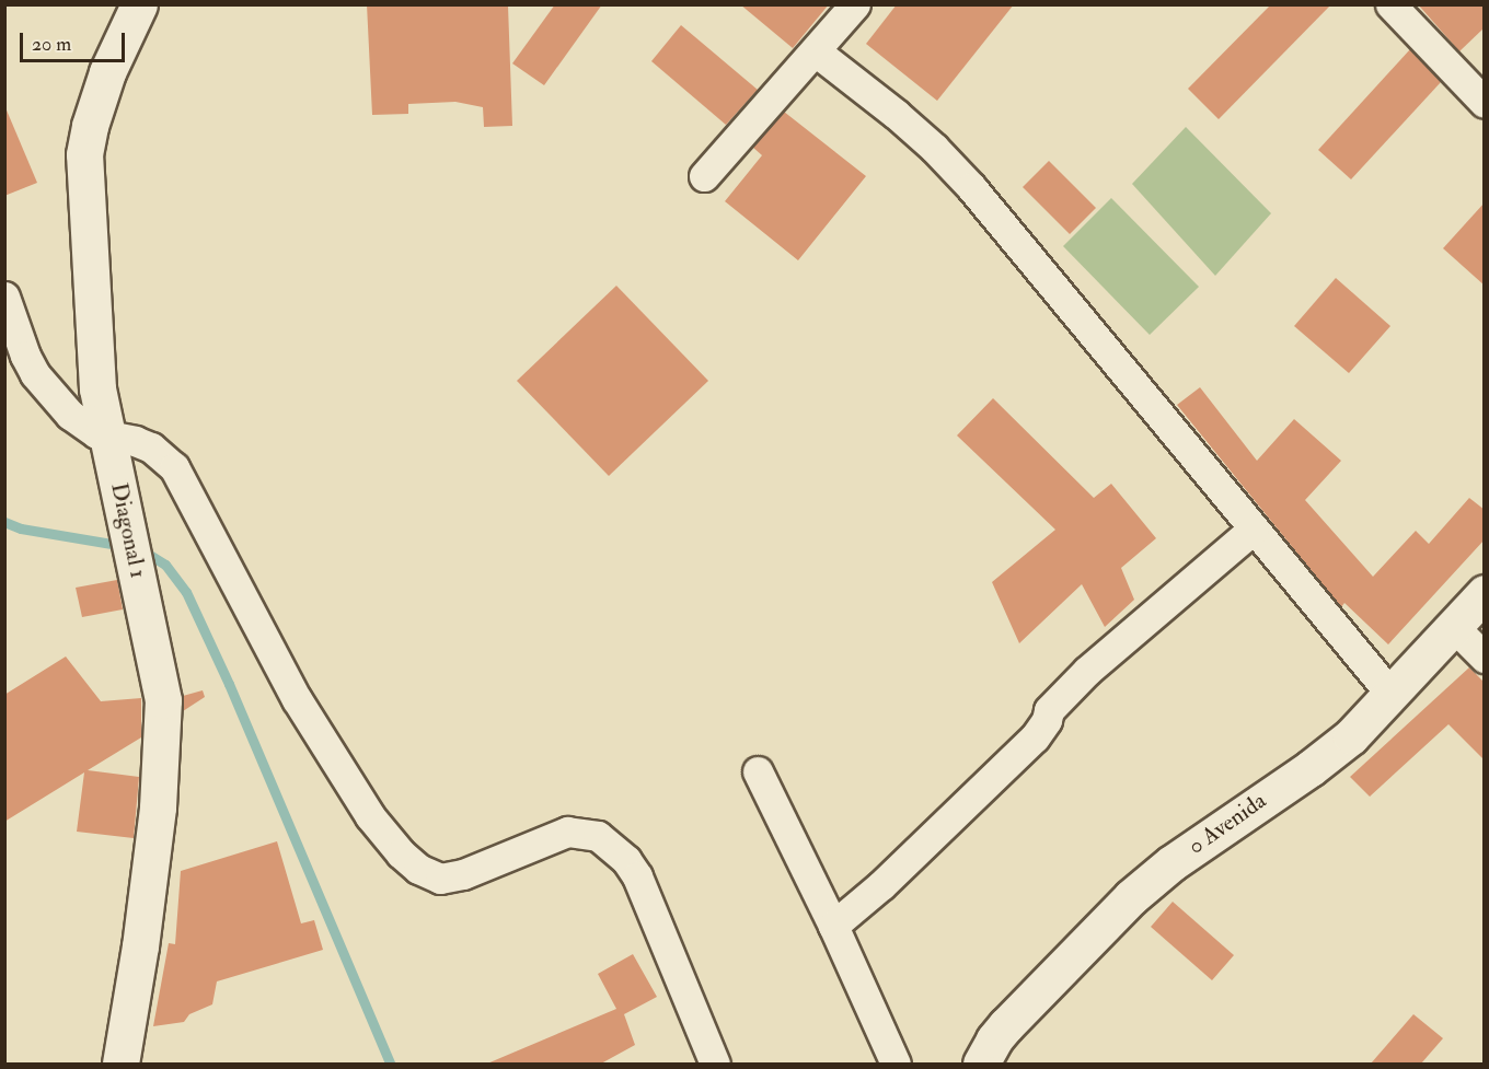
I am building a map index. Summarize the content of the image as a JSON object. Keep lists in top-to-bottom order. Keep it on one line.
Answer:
{"streets":{"street":["Diagonal 1","0 Avenida"]},"scale_bar":"20 m"}
